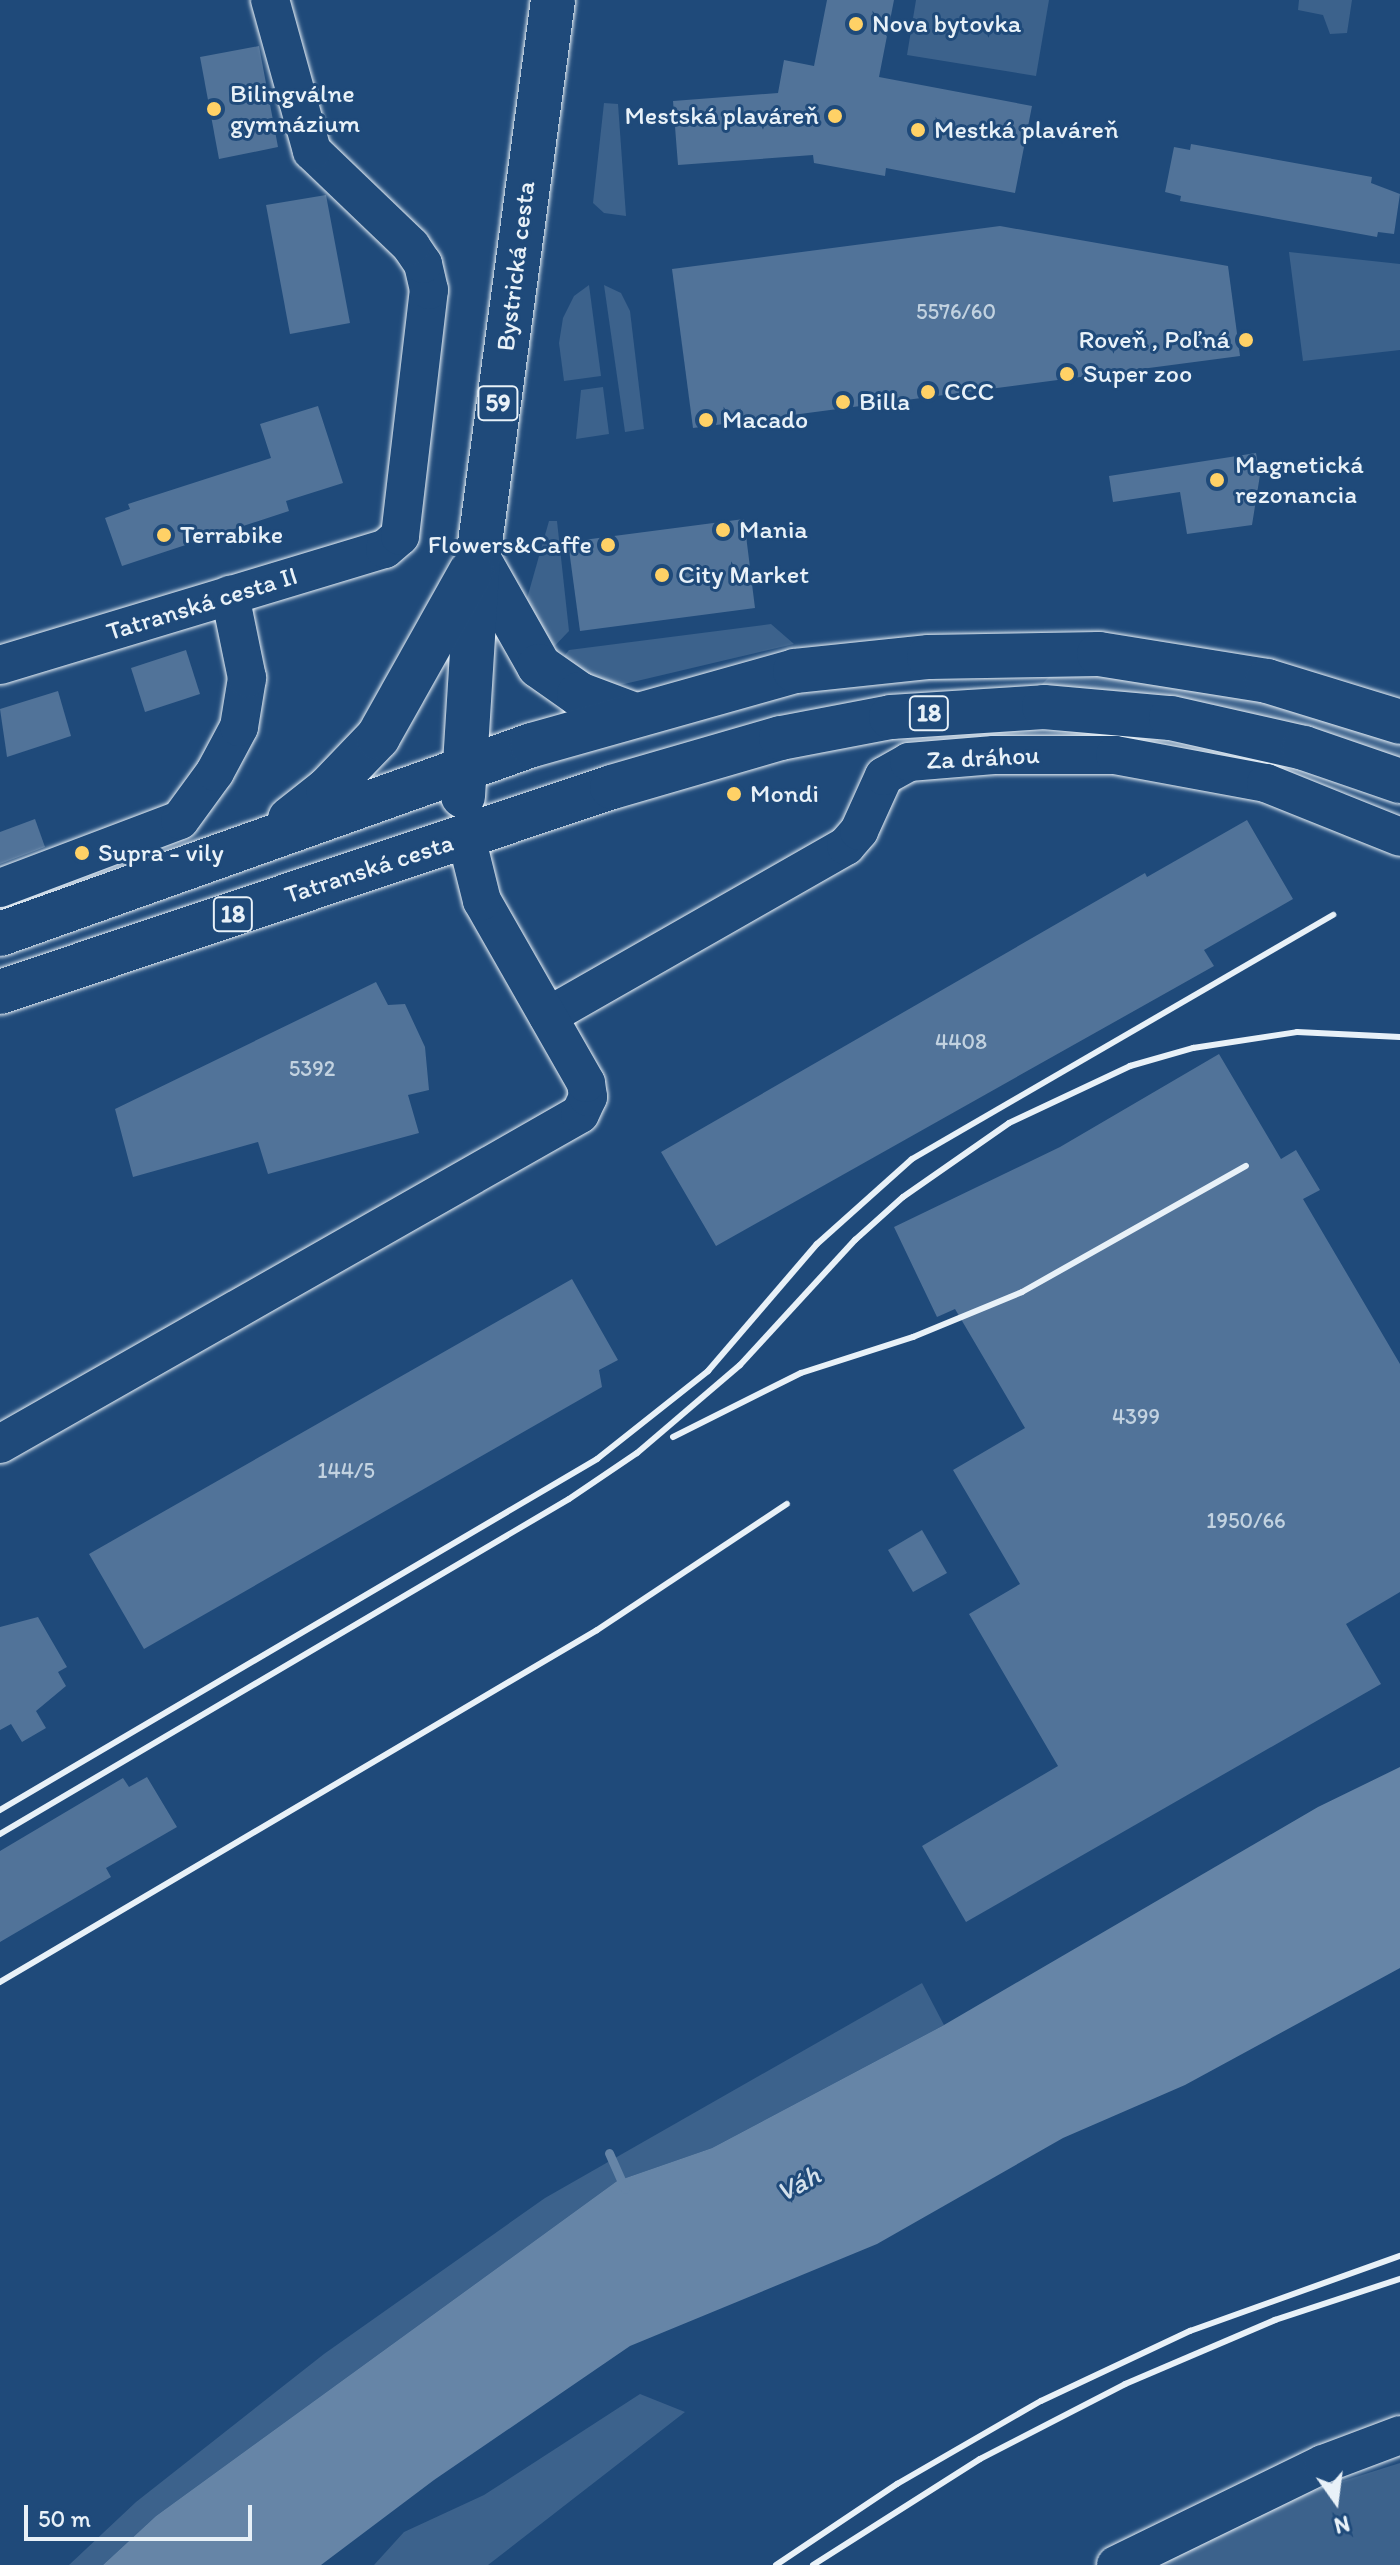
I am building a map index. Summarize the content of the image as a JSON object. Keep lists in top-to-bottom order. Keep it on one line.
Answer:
{"streets":{"main road":["Bystrická cesta","59","18","Tatranská cesta"],"street":["Tatranská cesta II","Za dráhou"]},"crossings":[["Bystrická cesta","18"],["Bystrická cesta","Tatranská cesta"],["18","Tatranská cesta"]],"water":["Váh"],"places":["Nova bytovka","Bilingválne gymnázium","Mestská plaváreň","Mestká plaváreň","Roveň , Poľná","Super zoo","CCC","Billa","Macado","Magnetická rezonancia","Mania","Terrabike","Flowers&Caffe","City Market","Mondi","Supra - vily"],"house_numbers":["5576/60","4408","5392","4399","144/5","1950/66"],"scale_bar":"50 m","north":"bottom"}
